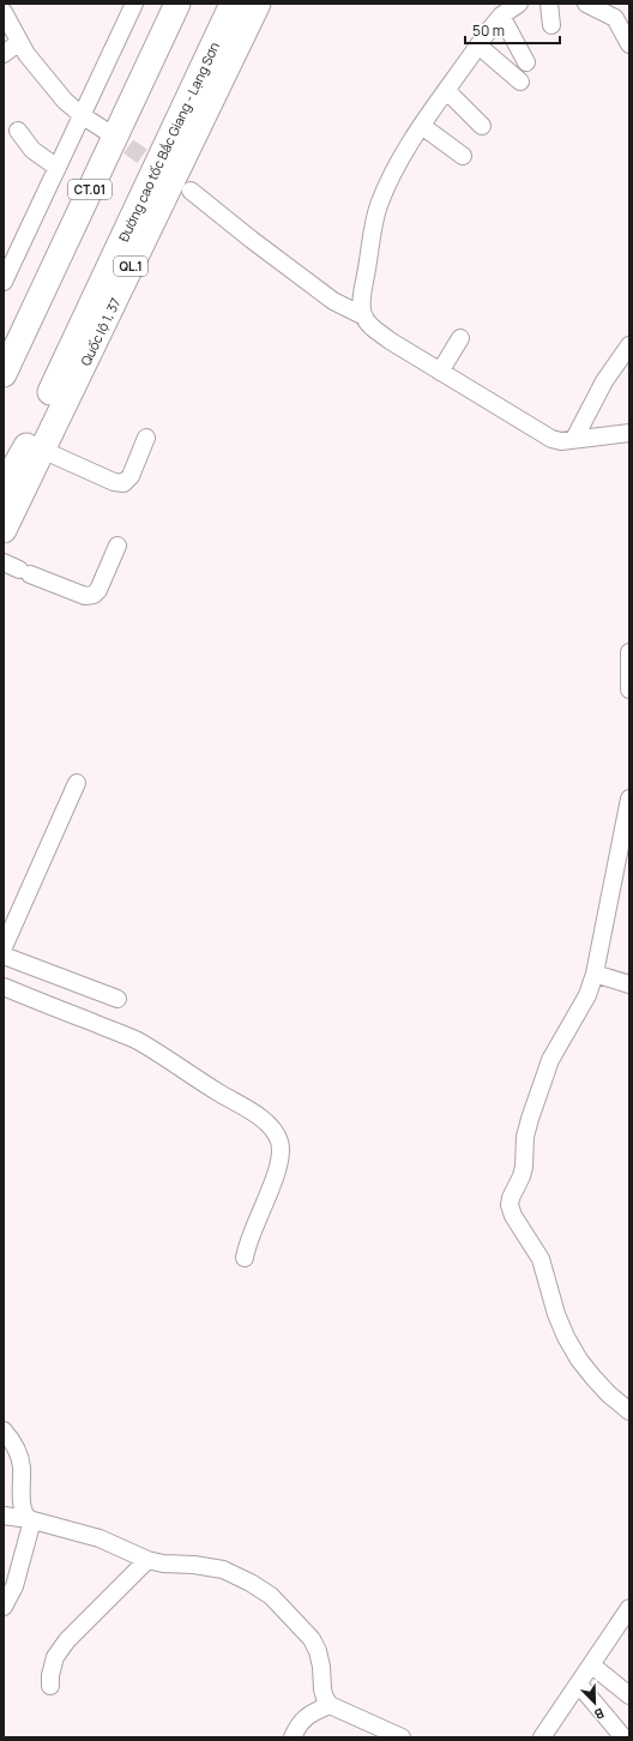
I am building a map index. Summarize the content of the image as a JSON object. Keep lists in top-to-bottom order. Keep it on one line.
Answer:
{"streets":{"highway":["Đường cao tốc Bắc Giang - Lạng Sơn","CT.01","QL.1","Quốc lộ 1, 37"]},"scale_bar":"50 m","north":"bottom right"}
